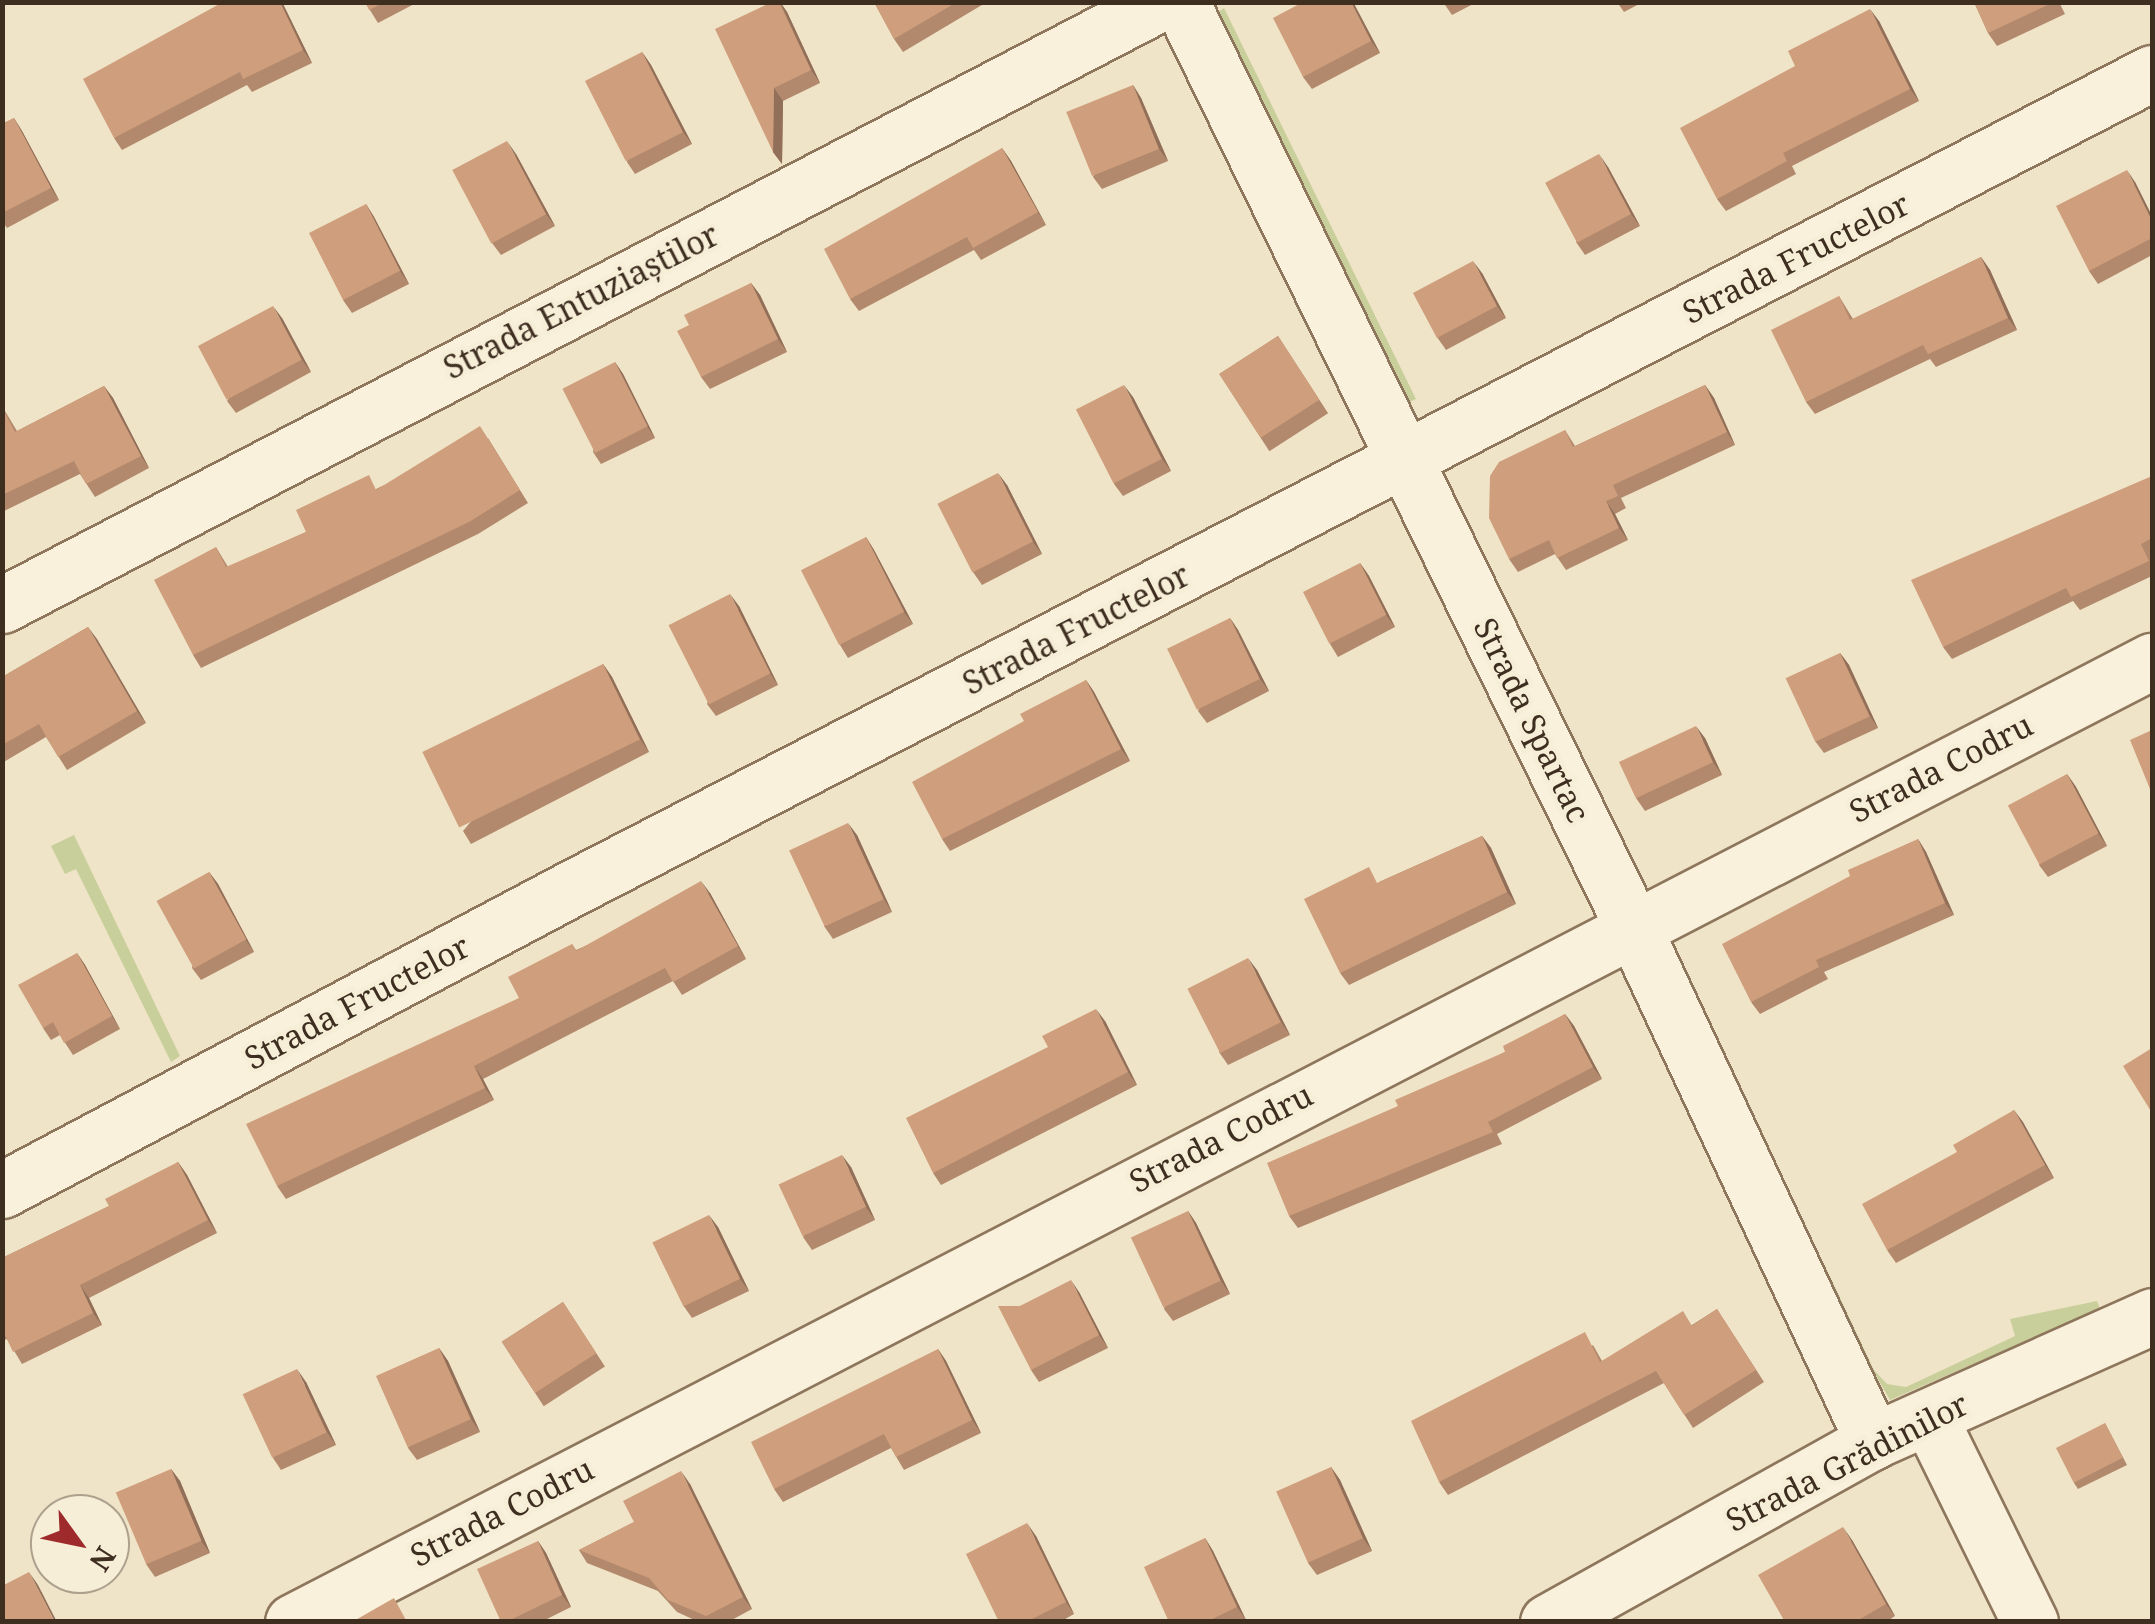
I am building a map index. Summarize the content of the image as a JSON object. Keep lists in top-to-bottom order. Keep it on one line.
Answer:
{"streets":{"street":["Strada Fructelor","Strada Entuziaștilor","Strada Spartac","Strada Codru","Strada Grădinilor"]},"crossings":[["Strada Fructelor","Strada Spartac"],["Strada Spartac","Strada Codru"],["Strada Spartac","Strada Grădinilor"]],"north":"bottom right"}
